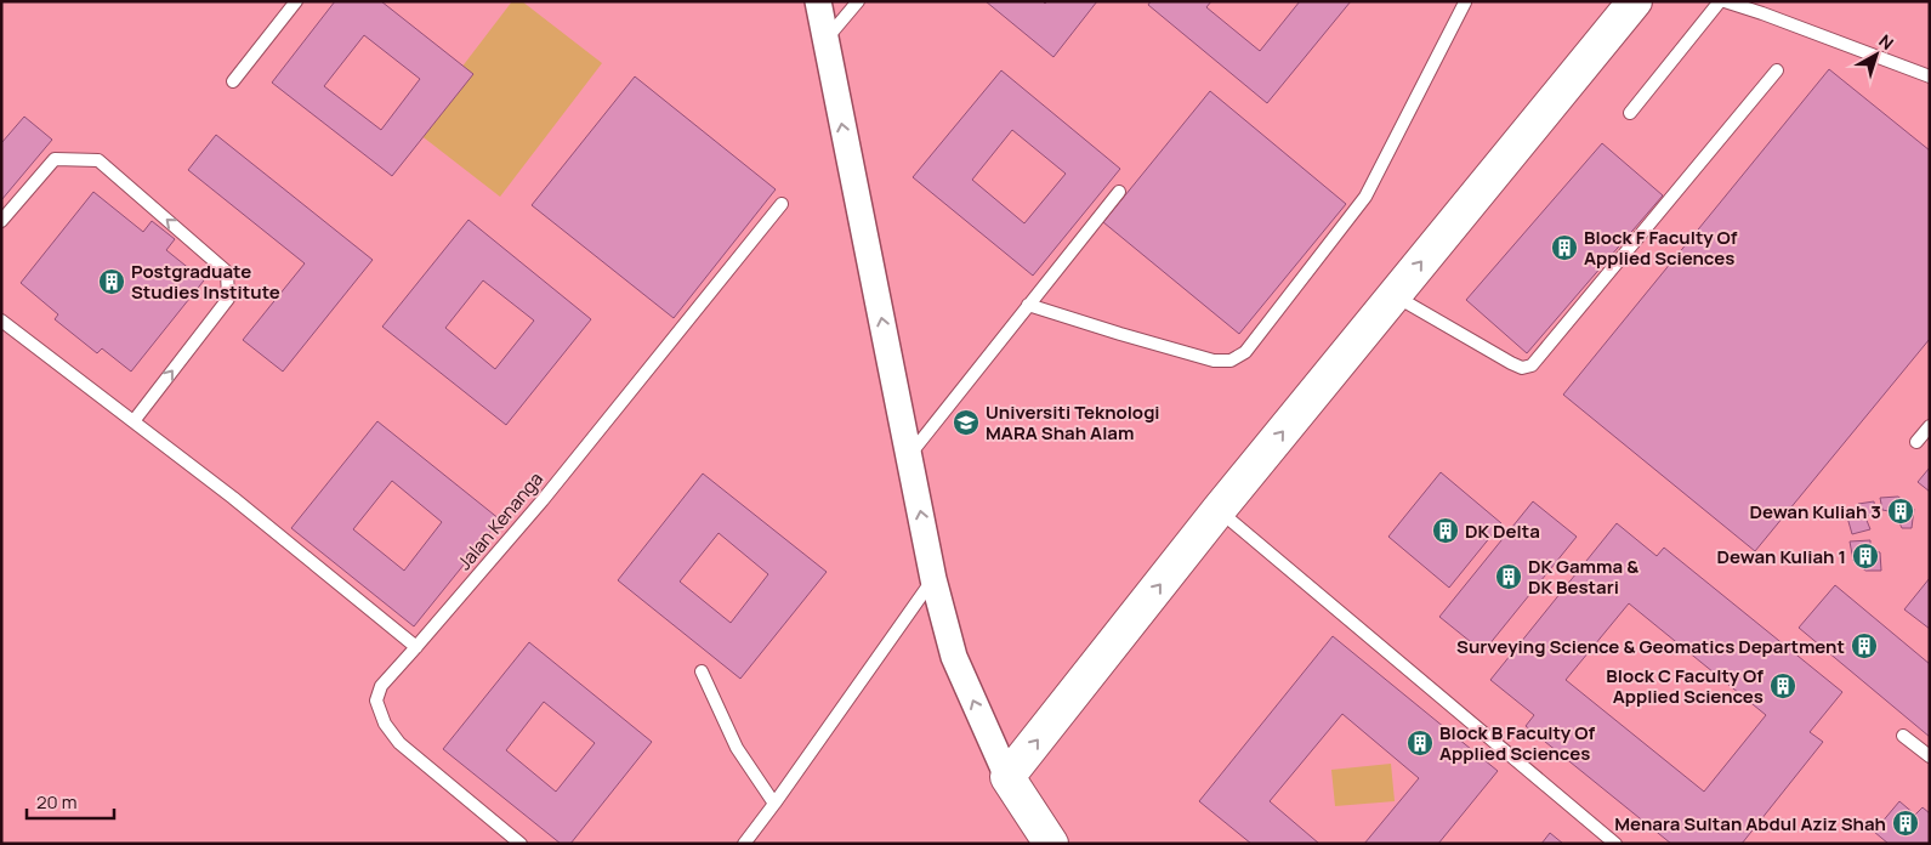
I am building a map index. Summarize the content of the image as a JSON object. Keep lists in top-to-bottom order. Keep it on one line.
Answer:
{"streets":{"lane":["Jalan Kenanga"]},"places":{"building":["Block F Faculty Of Applied Sciences","Postgraduate Studies Institute","Dewan Kuliah 3","DK Delta","Dewan Kuliah 1","DK Gamma & DK Bestari","Surveying Science & Geomatics Department","Block C Faculty Of Applied Sciences","Block B Faculty Of Applied Sciences","Menara Sultan Abdul Aziz Shah"],"school or university":["Universiti Teknologi MARA Shah Alam"]},"scale_bar":"20 m","north":"top right"}
